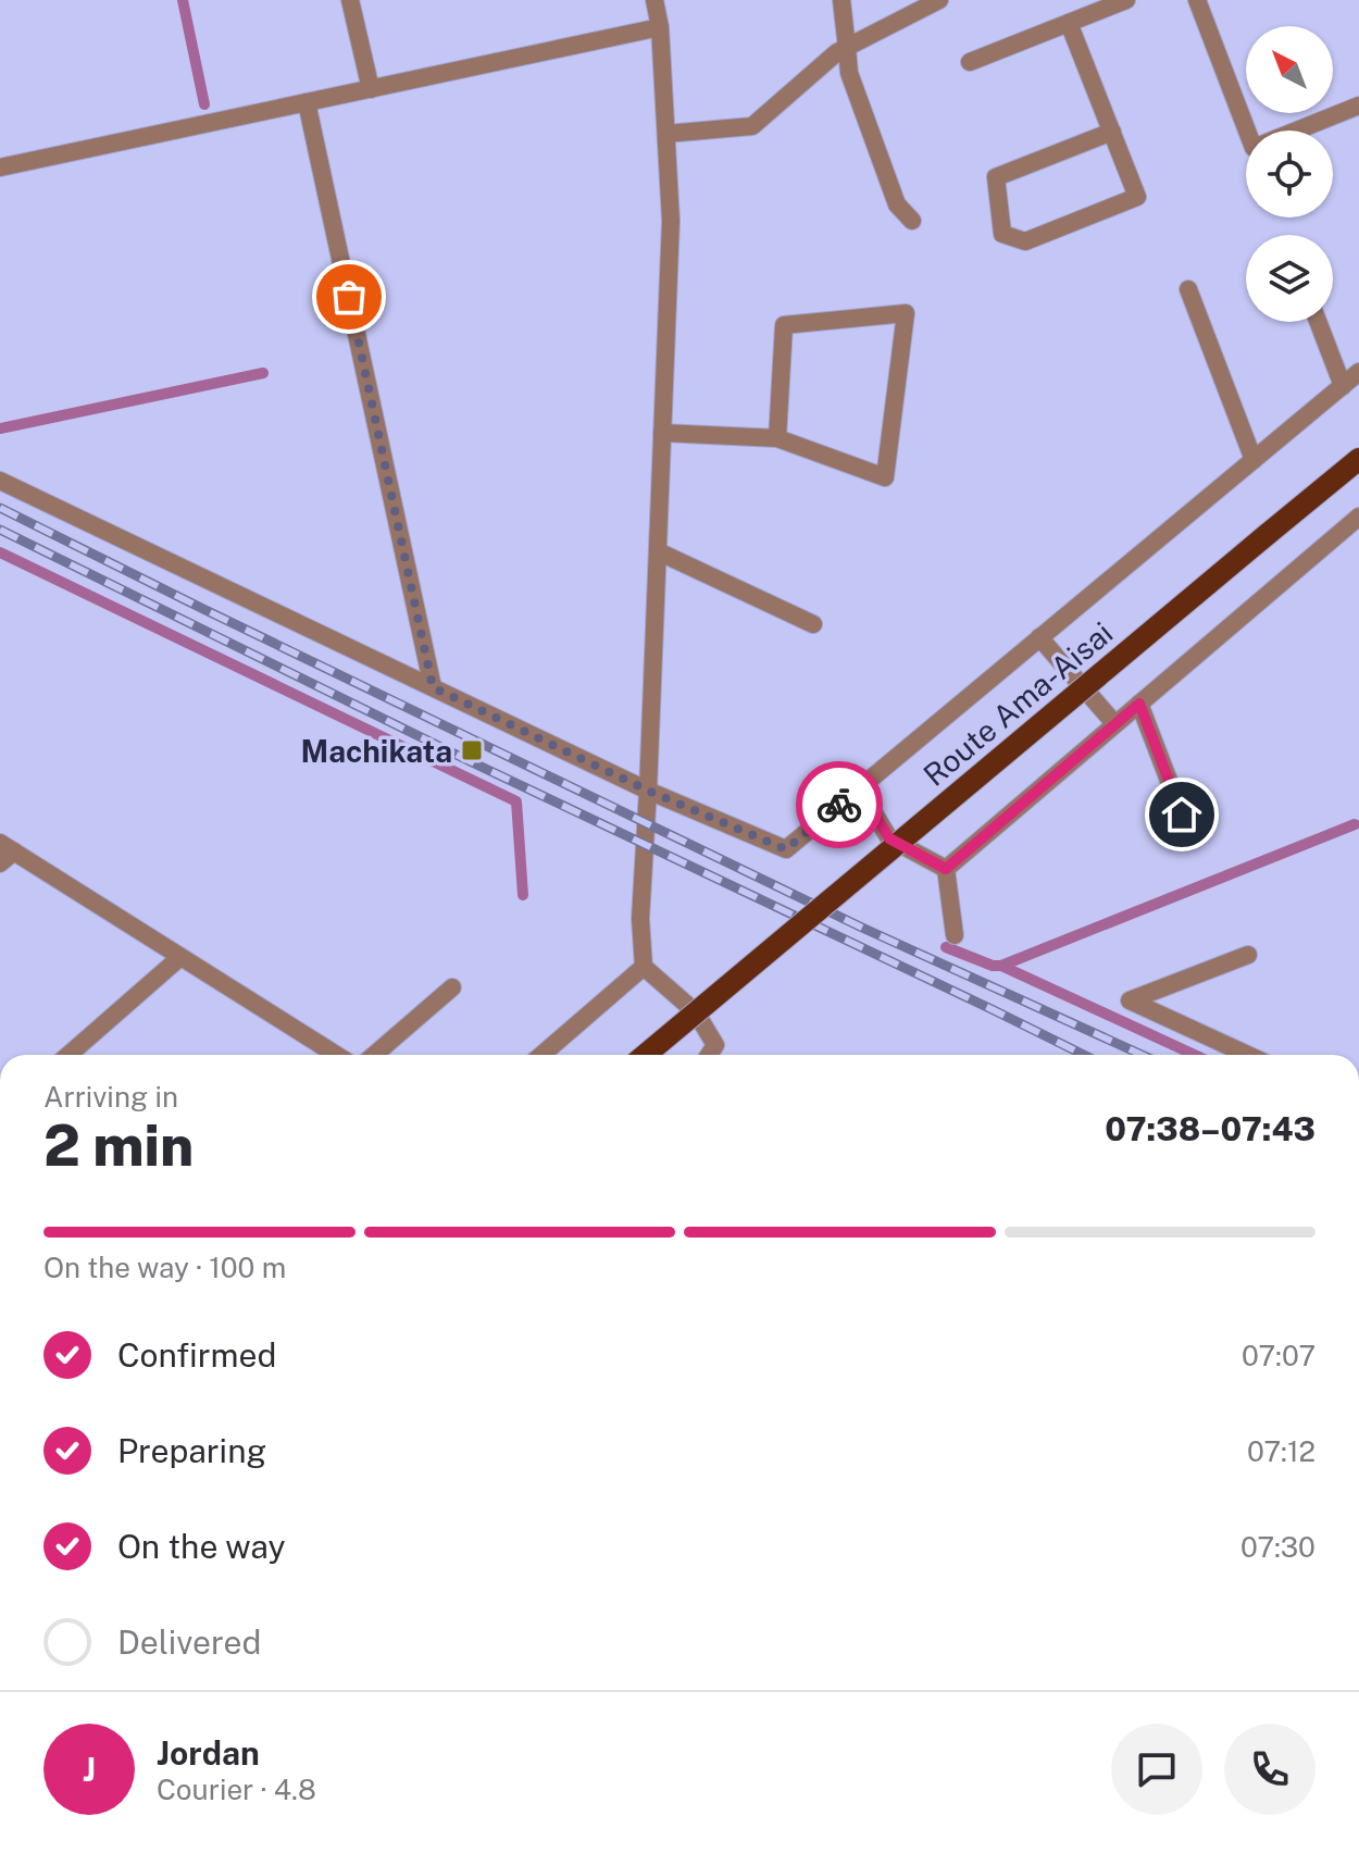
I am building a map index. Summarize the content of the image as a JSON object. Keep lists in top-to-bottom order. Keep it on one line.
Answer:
{"streets":{"main road":["Route Ama-Aisai"]},"places":{"transit":["Machikata"]},"north":"top left","page":{"heading":["2 min","Arriving in","07:38–07:43"],"panel":["Jordan","Courier · 4.8"],"bar":"On the way · 100 m","list":[["Confirmed","07:07"],["Preparing","07:12"],["On the way","07:30"],"Delivered"],"round":"J"}}
